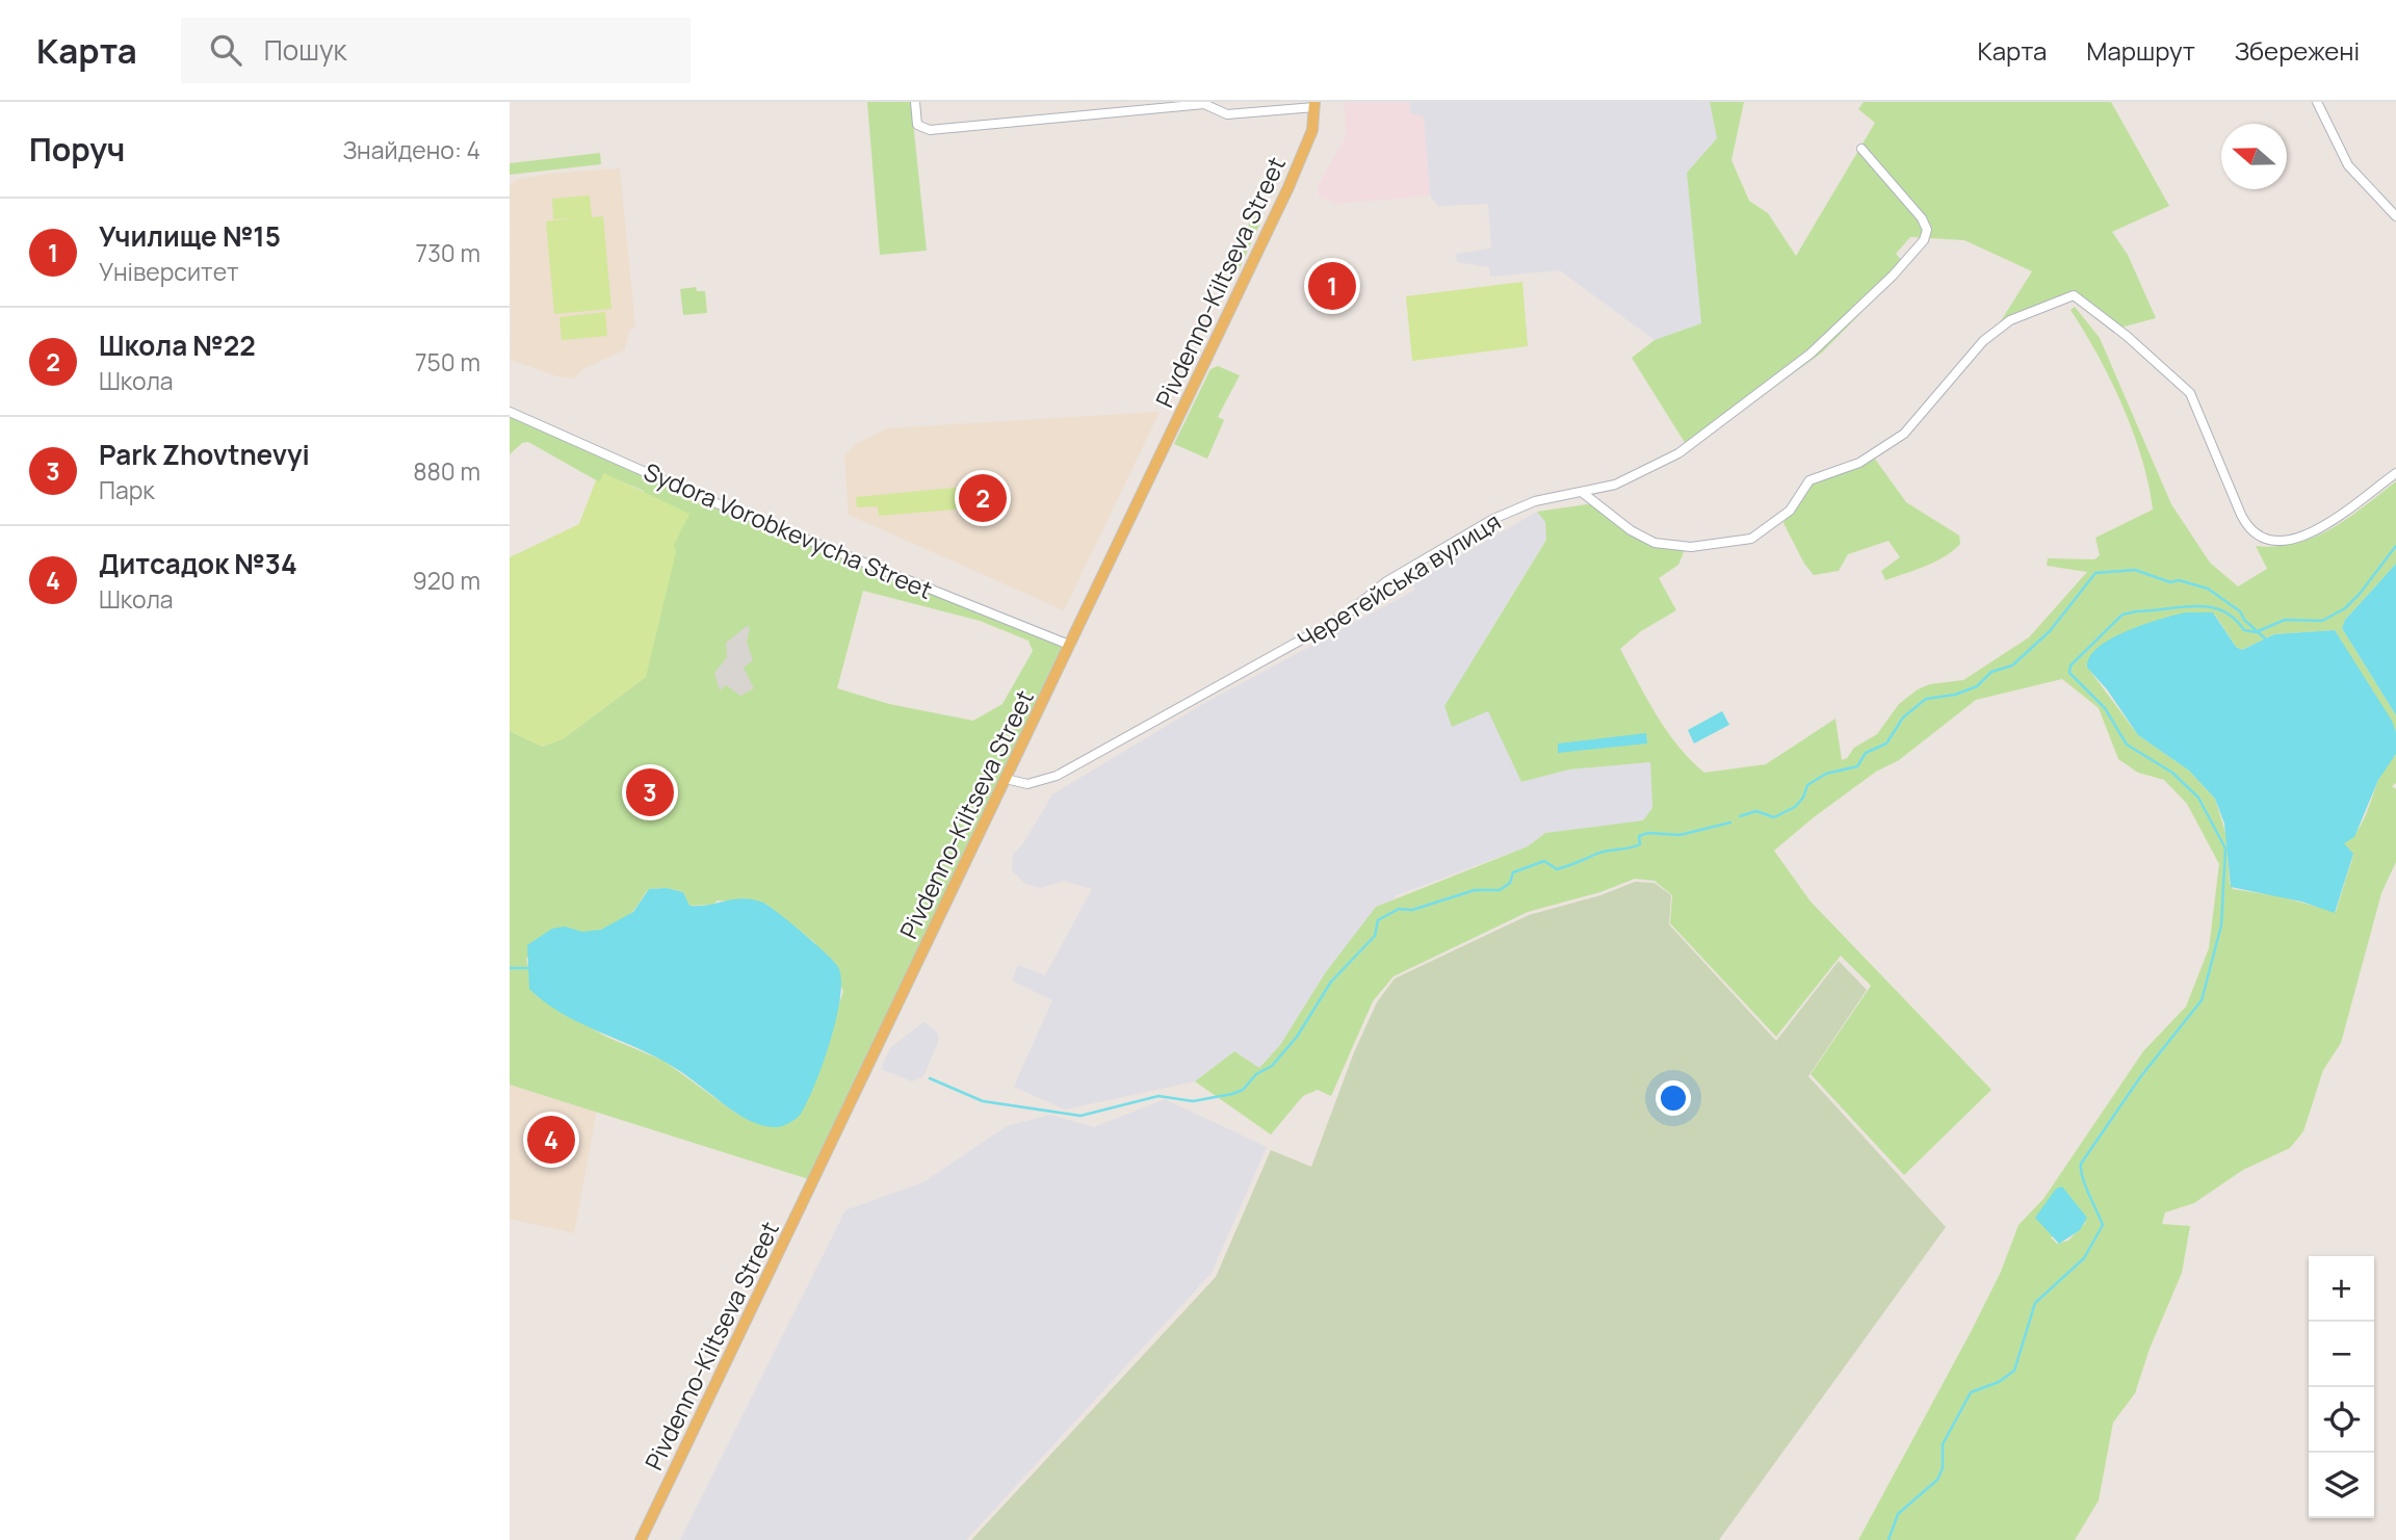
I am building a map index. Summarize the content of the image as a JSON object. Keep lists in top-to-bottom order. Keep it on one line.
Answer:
{"streets":{"main road":["Pivdenno-Kiltseva Street"],"street":["Sydora Vorobkevycha Street","Черетейська вулиця"]},"crossings":[["Pivdenno-Kiltseva Street","Sydora Vorobkevycha Street"],["Pivdenno-Kiltseva Street","Черетейська вулиця"]],"north":"left","page":{"header":"Карта","search":"Пошук","nav":["Карта","Маршрут","Збережені"],"heading":["Поруч","Знайдено: 4"],"list":[{"mark":"1","name":"Училище №15","note":"Університет","value":"730 m"},{"mark":"2","name":"Школа №22","note":"Школа","value":"750 m"},{"mark":"3","name":"Park Zhovtnevyi","note":"Парк","value":"880 m"},{"mark":"4","name":"Дитсадок №34","note":"Школа","value":"920 m"}],"pins":["1","2","3","4"],"map_buttons":["+","−"]}}
